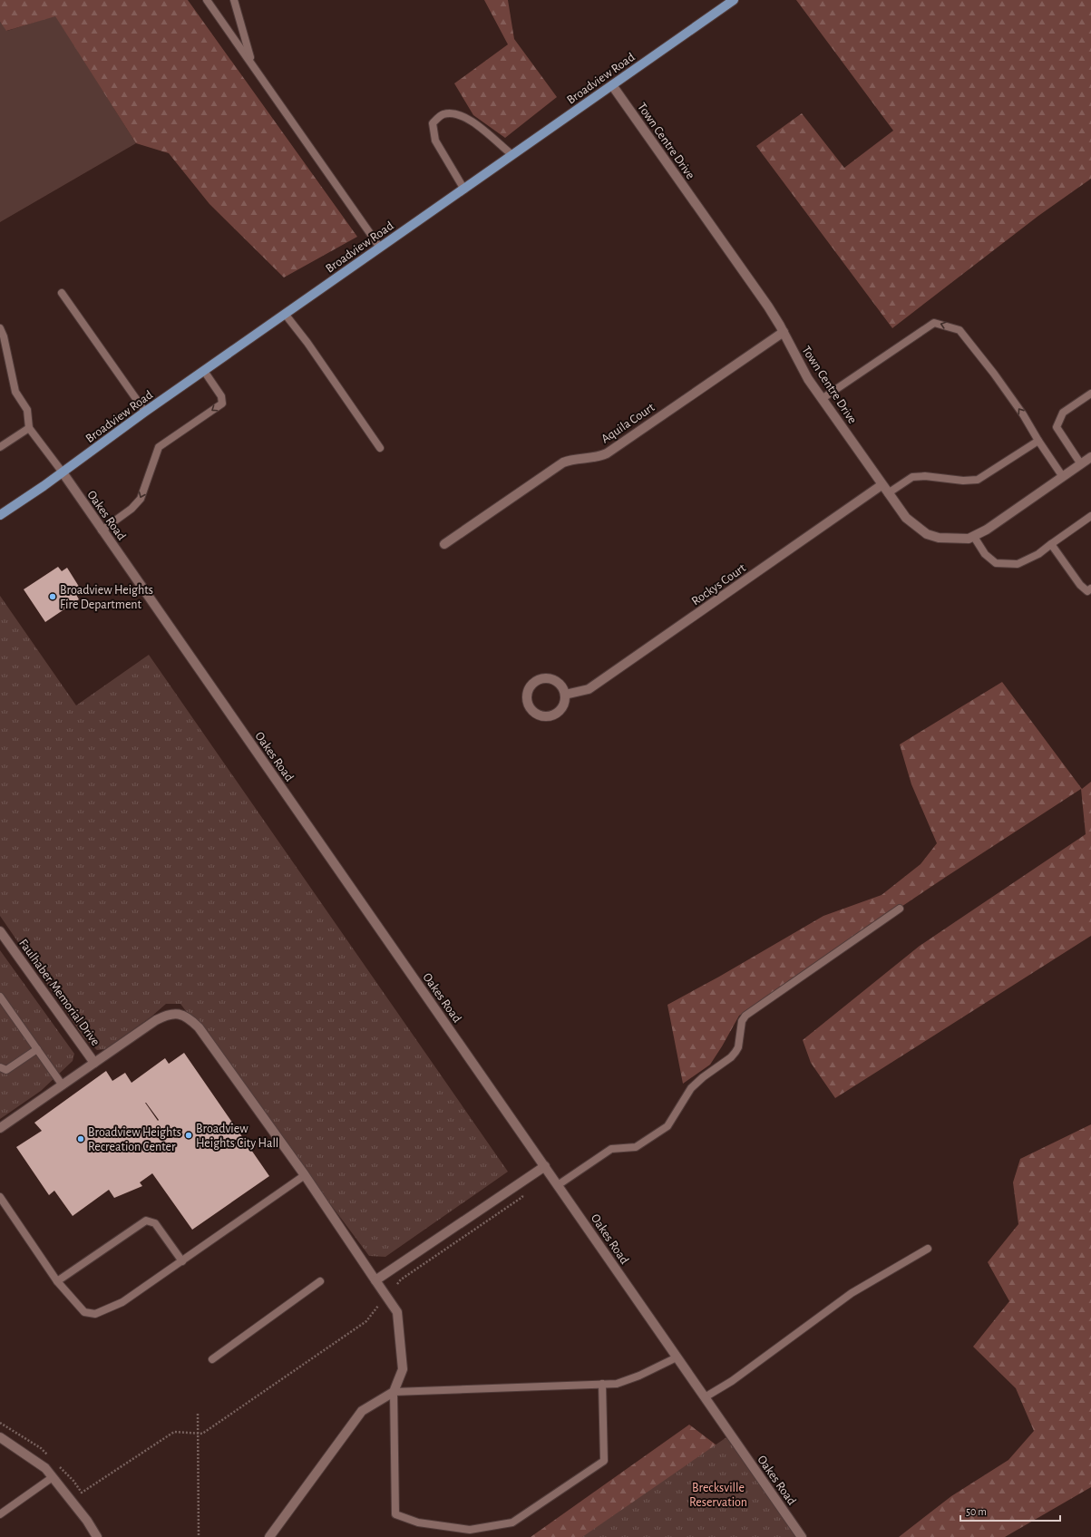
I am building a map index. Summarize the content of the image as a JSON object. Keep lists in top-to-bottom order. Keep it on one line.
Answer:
{"streets":{"main road":["Broadview Road"],"street":["Town Centre Drive","Aquila Court","Oakes Road","Rockys Court","Faulhaber Memorial Drive"]},"crossings":[["Broadview Road","Town Centre Drive"],["Broadview Road","Oakes Road"],["Town Centre Drive","Aquila Court"],["Town Centre Drive","Rockys Court"]],"parks":["Brecksville Reservation"],"places":["Broadview Heights Fire Department","Broadview Heights City Hall","Broadview Heights Recreation Center"],"scale_bar":"50 m"}
